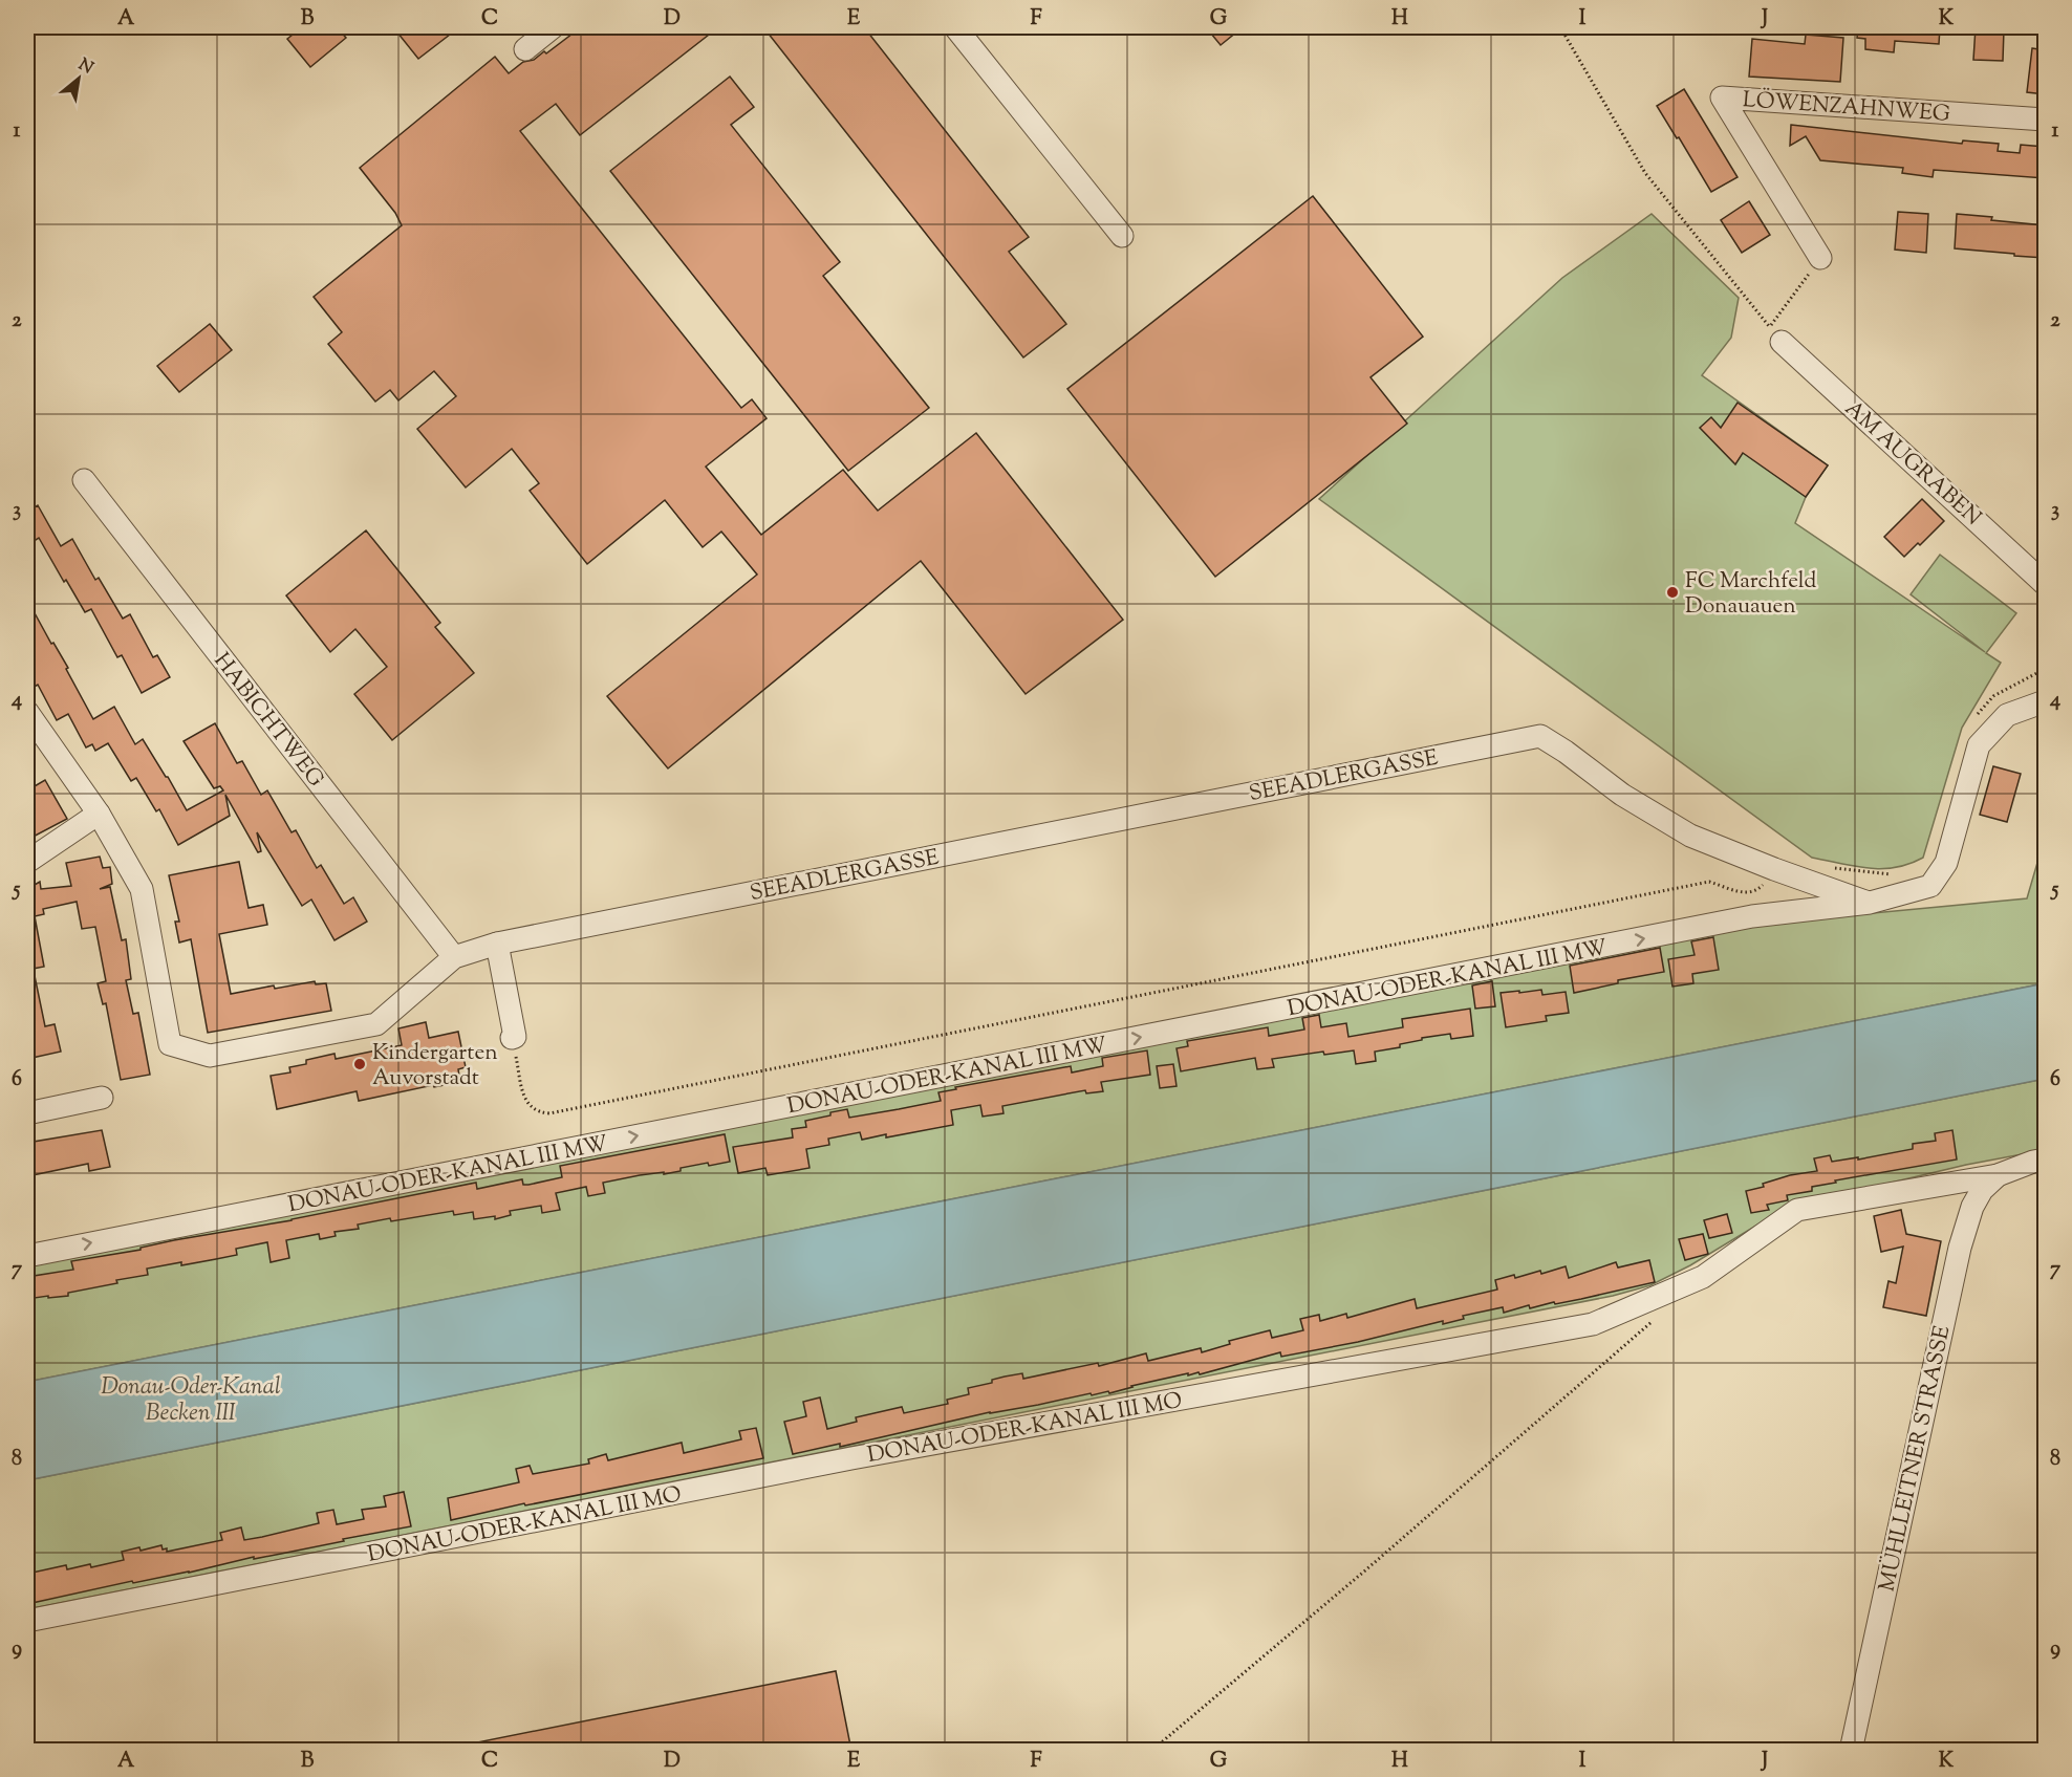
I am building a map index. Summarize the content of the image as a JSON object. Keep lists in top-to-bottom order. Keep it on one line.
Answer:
{"streets":{"street":["LÖWENZAHNWEG","AM AUGRABEN","HABICHTWEG","SEEADLERGASSE","DONAU-ODER-KANAL III MW","DONAU-ODER-KANAL III MO","MÜHLLEITNER STRASSE"]},"crossings":[["HABICHTWEG","SEEADLERGASSE"],["SEEADLERGASSE","DONAU-ODER-KANAL III MW"],["DONAU-ODER-KANAL III MO","MÜHLLEITNER STRASSE"]],"one_way":["DONAU-ODER-KANAL III MW"],"water":["Donau-Oder-Kanal Becken III"],"places":["FC Marchfeld Donauauen","Kindergarten Auvorstadt"],"north":"top right","grid":{"columns":["A","B","C","D","E","F","G","H","I","J","K"],"rows":["1","2","3","4","5","6","7","8","9"]}}
